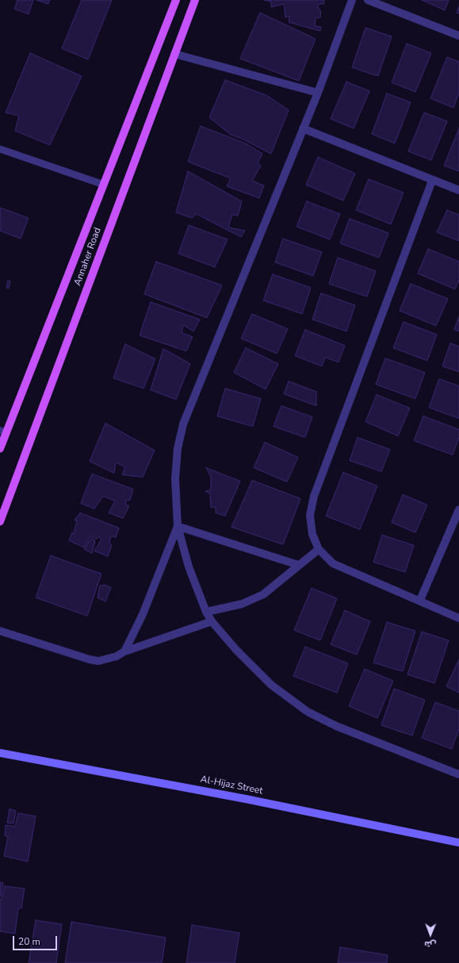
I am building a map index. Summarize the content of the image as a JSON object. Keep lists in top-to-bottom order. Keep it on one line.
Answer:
{"streets":{"main road":["Annaher Road","Al-Hijaz Street"]},"scale_bar":"20 m","north":"bottom"}
